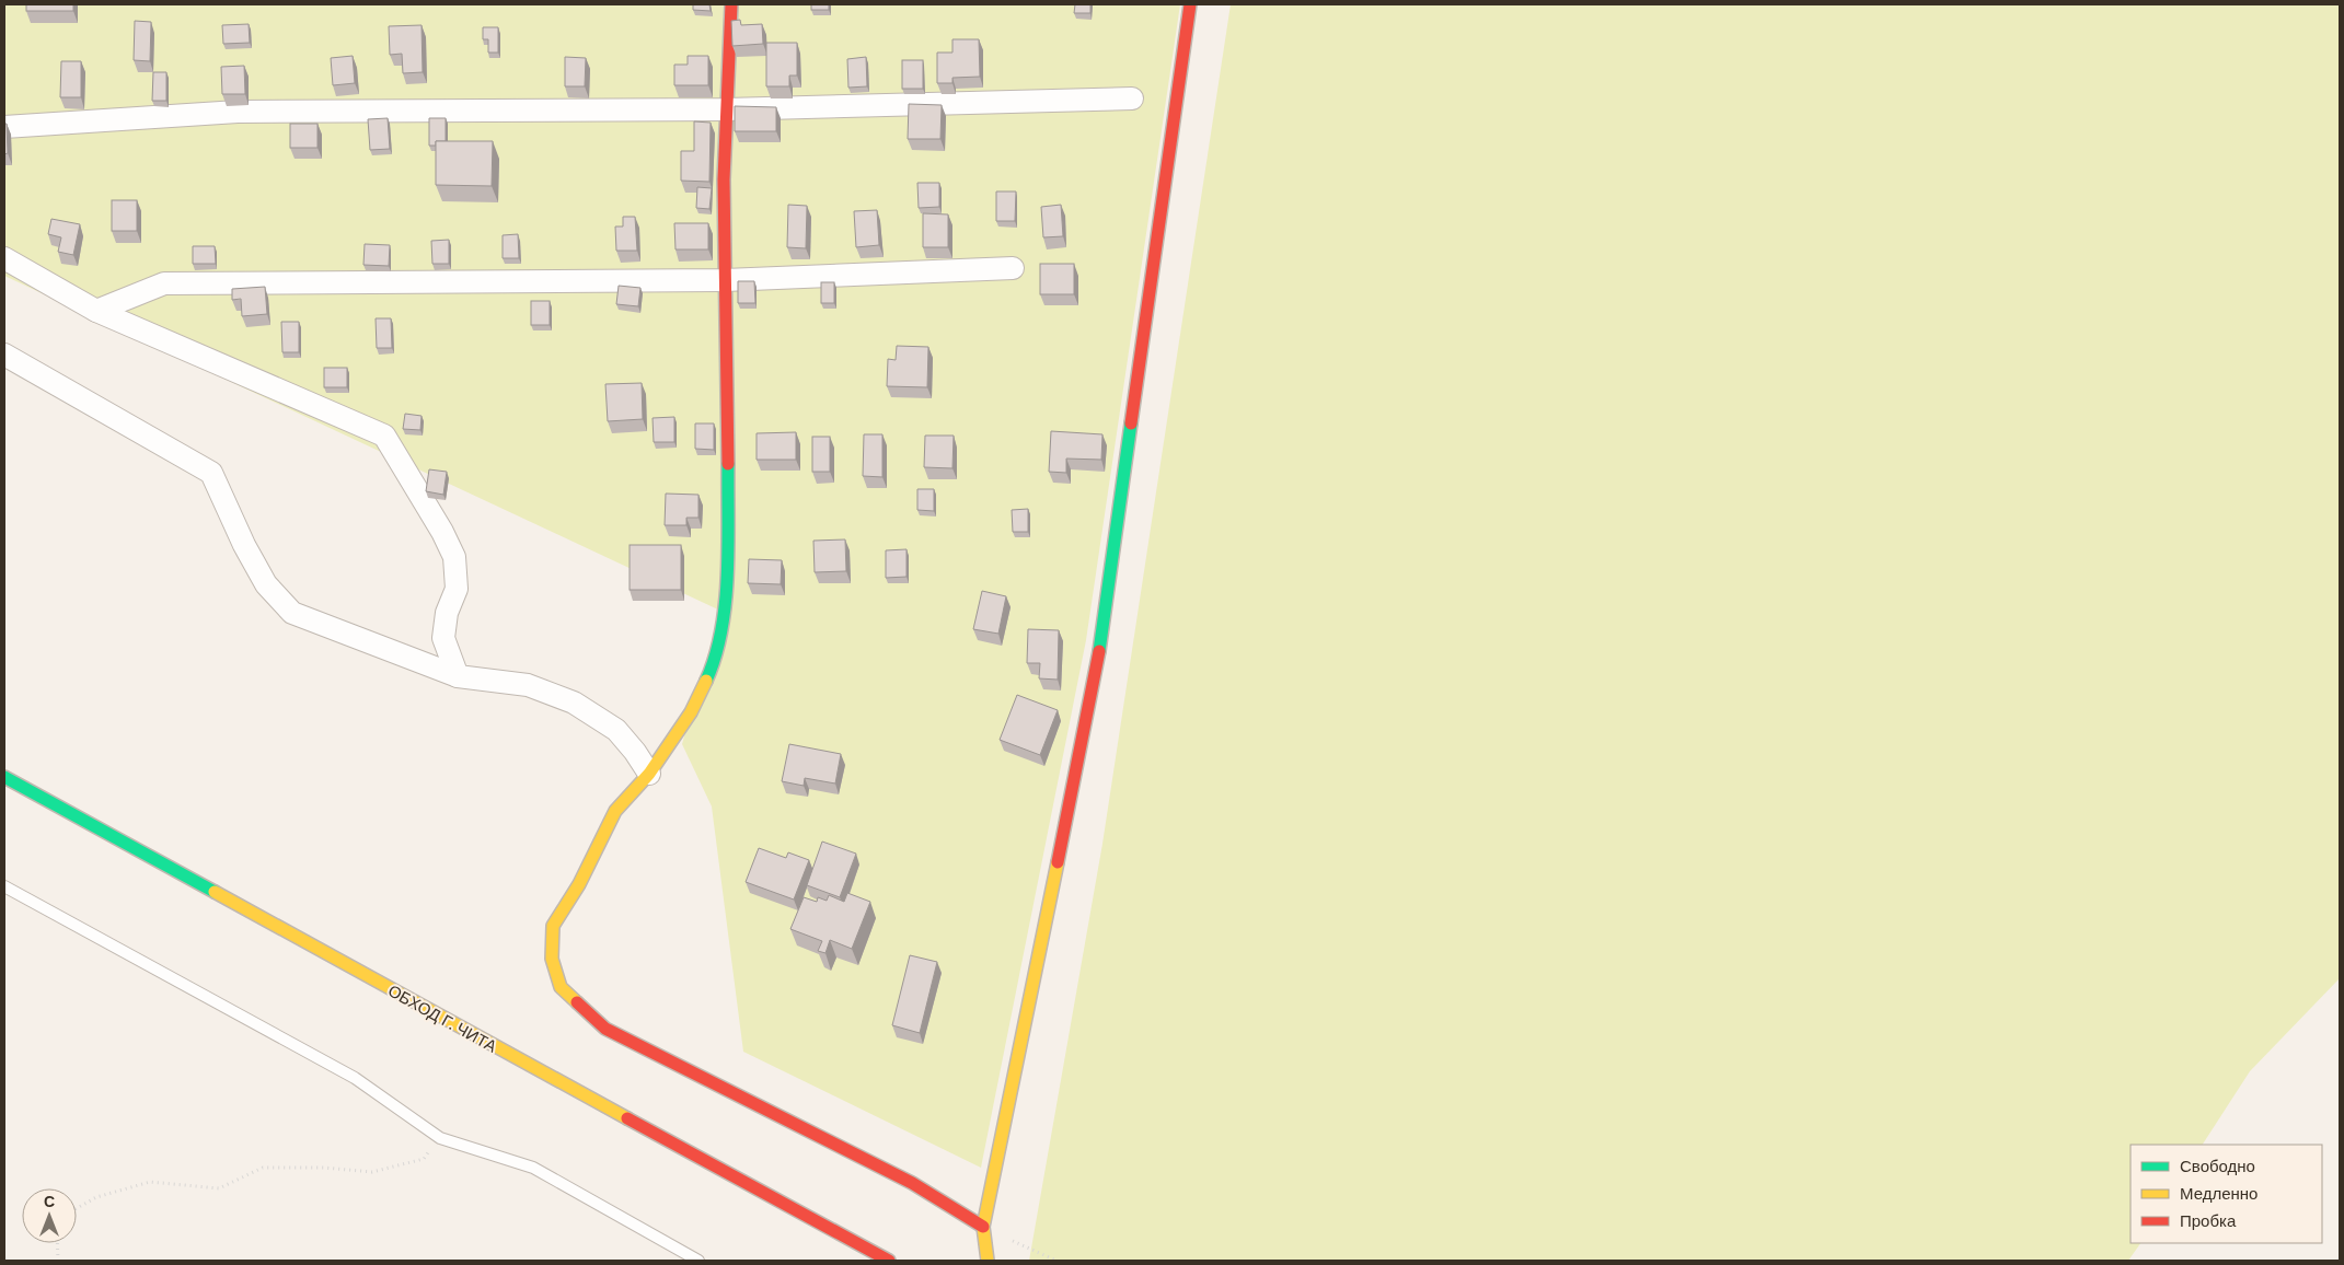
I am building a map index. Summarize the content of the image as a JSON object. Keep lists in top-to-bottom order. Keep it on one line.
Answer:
{"streets":{"main road":["ОБХОД Г. ЧИТА"]},"legend":["Свободно","Медленно","Пробка"],"north":"top"}
